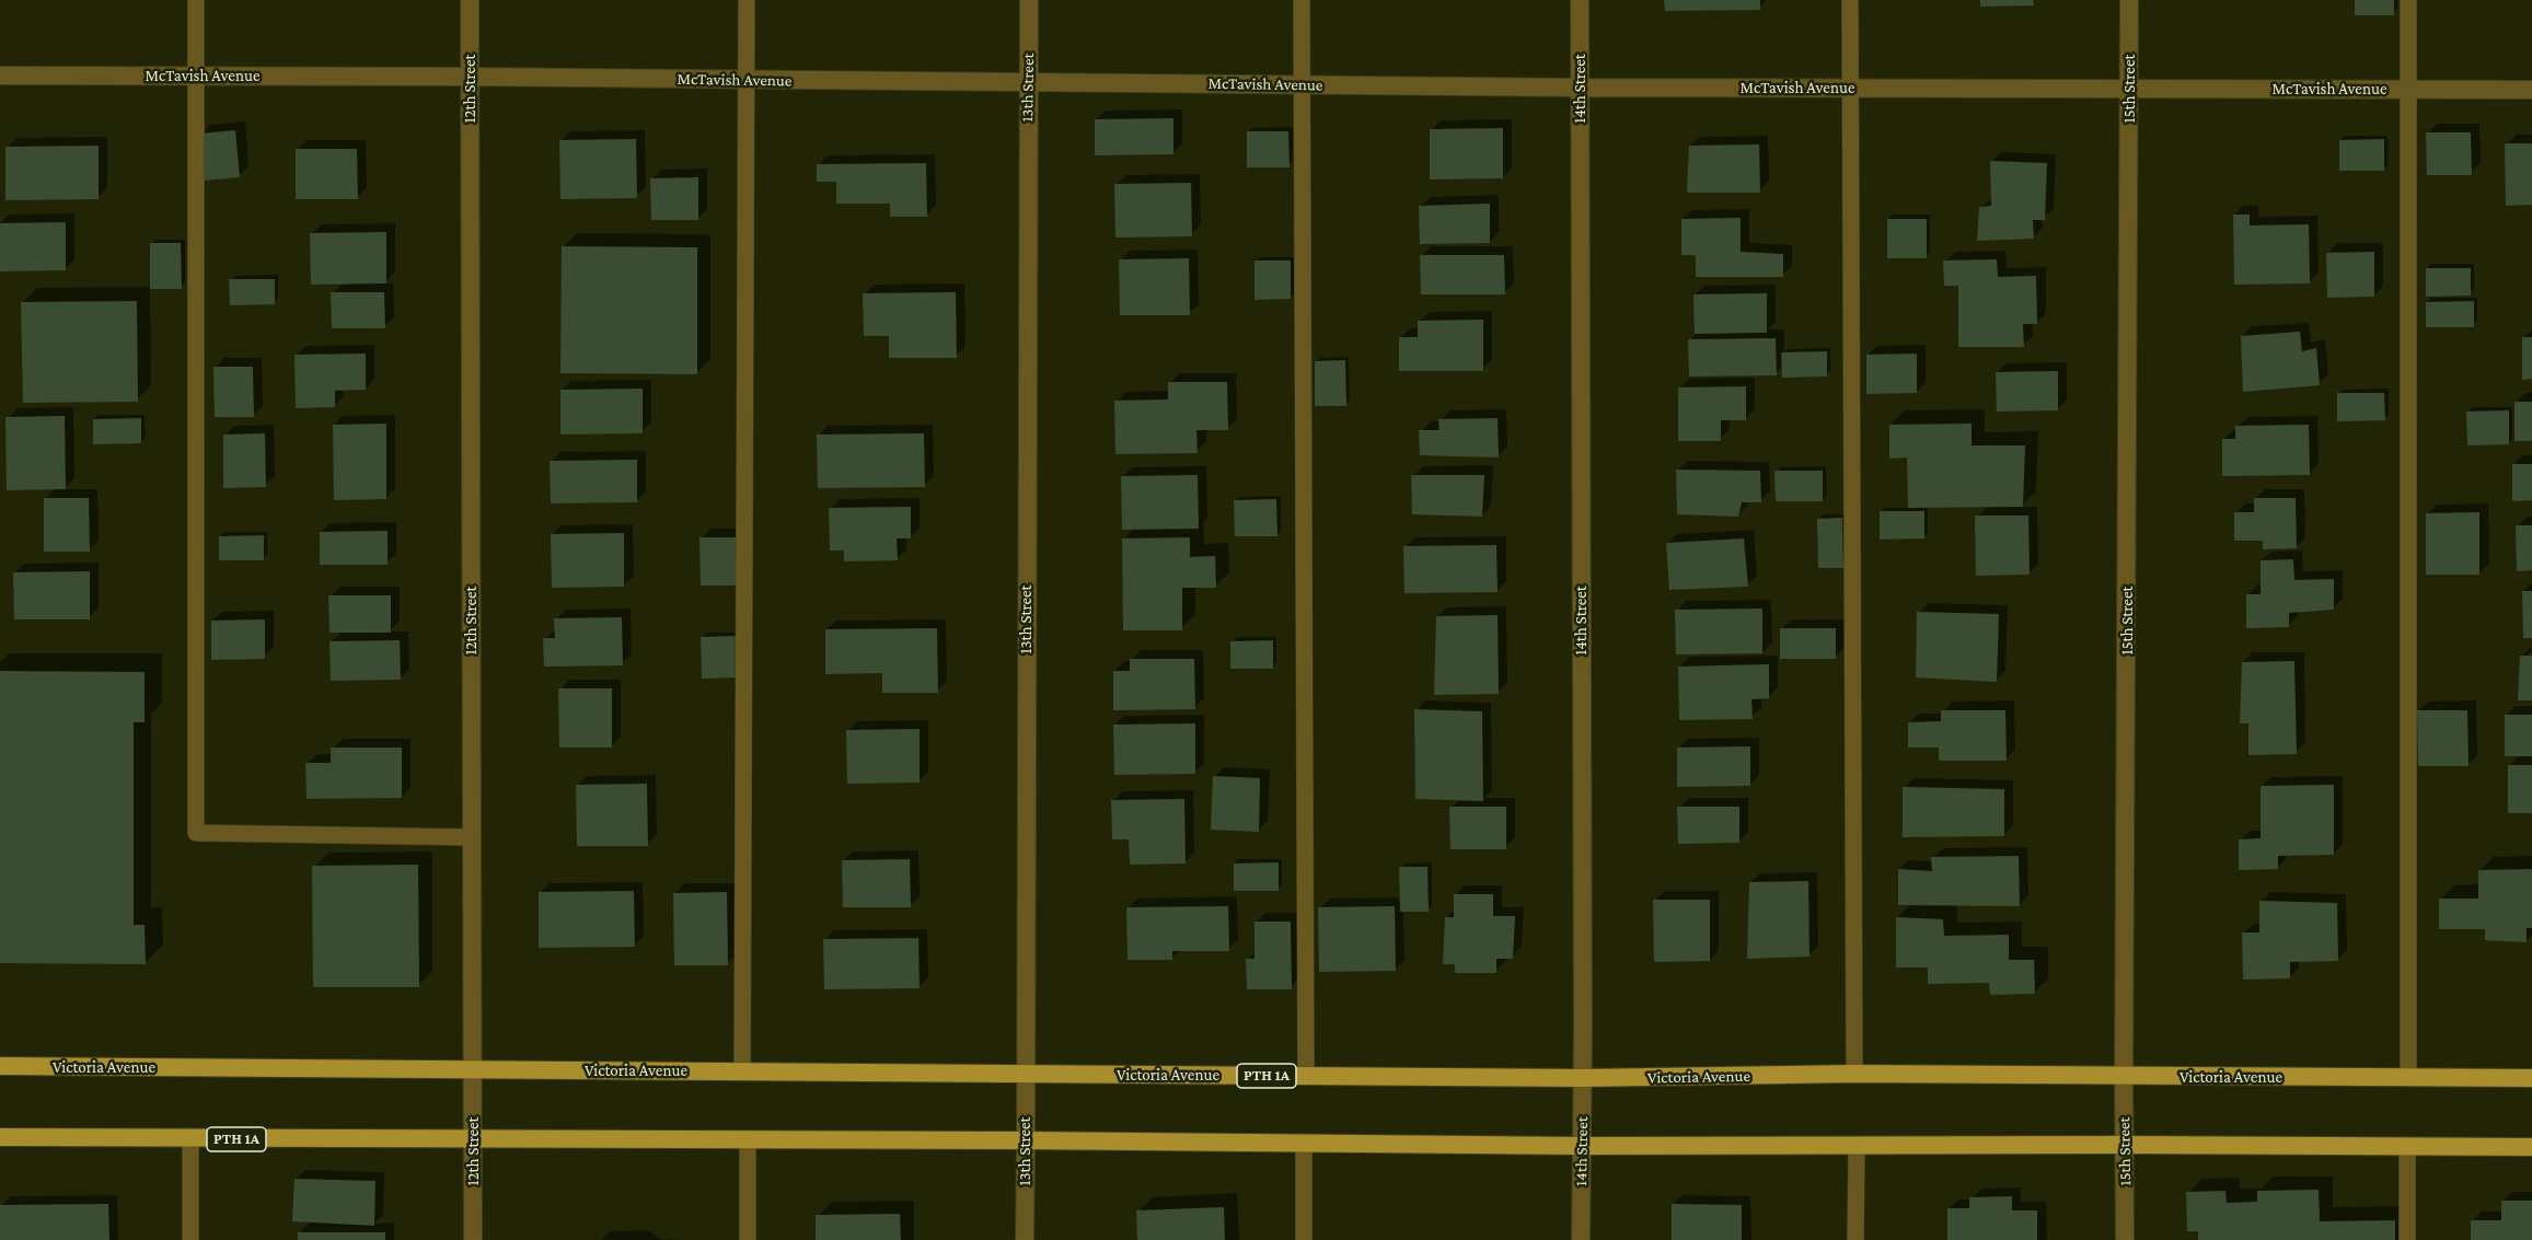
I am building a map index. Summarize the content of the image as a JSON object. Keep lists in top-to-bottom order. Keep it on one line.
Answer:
{"streets":{"main road":["Victoria Avenue","PTH 1A"],"street":["McTavish Avenue","13th Street","12th Street","14th Street","15th Street"]},"crossings":[["McTavish Avenue","13th Street"],["McTavish Avenue","12th Street"],["McTavish Avenue","14th Street"],["McTavish Avenue","15th Street"],["13th Street","Victoria Avenue"],["13th Street","PTH 1A"],["12th Street","Victoria Avenue"],["12th Street","PTH 1A"],["14th Street","Victoria Avenue"],["14th Street","PTH 1A"],["15th Street","Victoria Avenue"],["15th Street","PTH 1A"]]}
